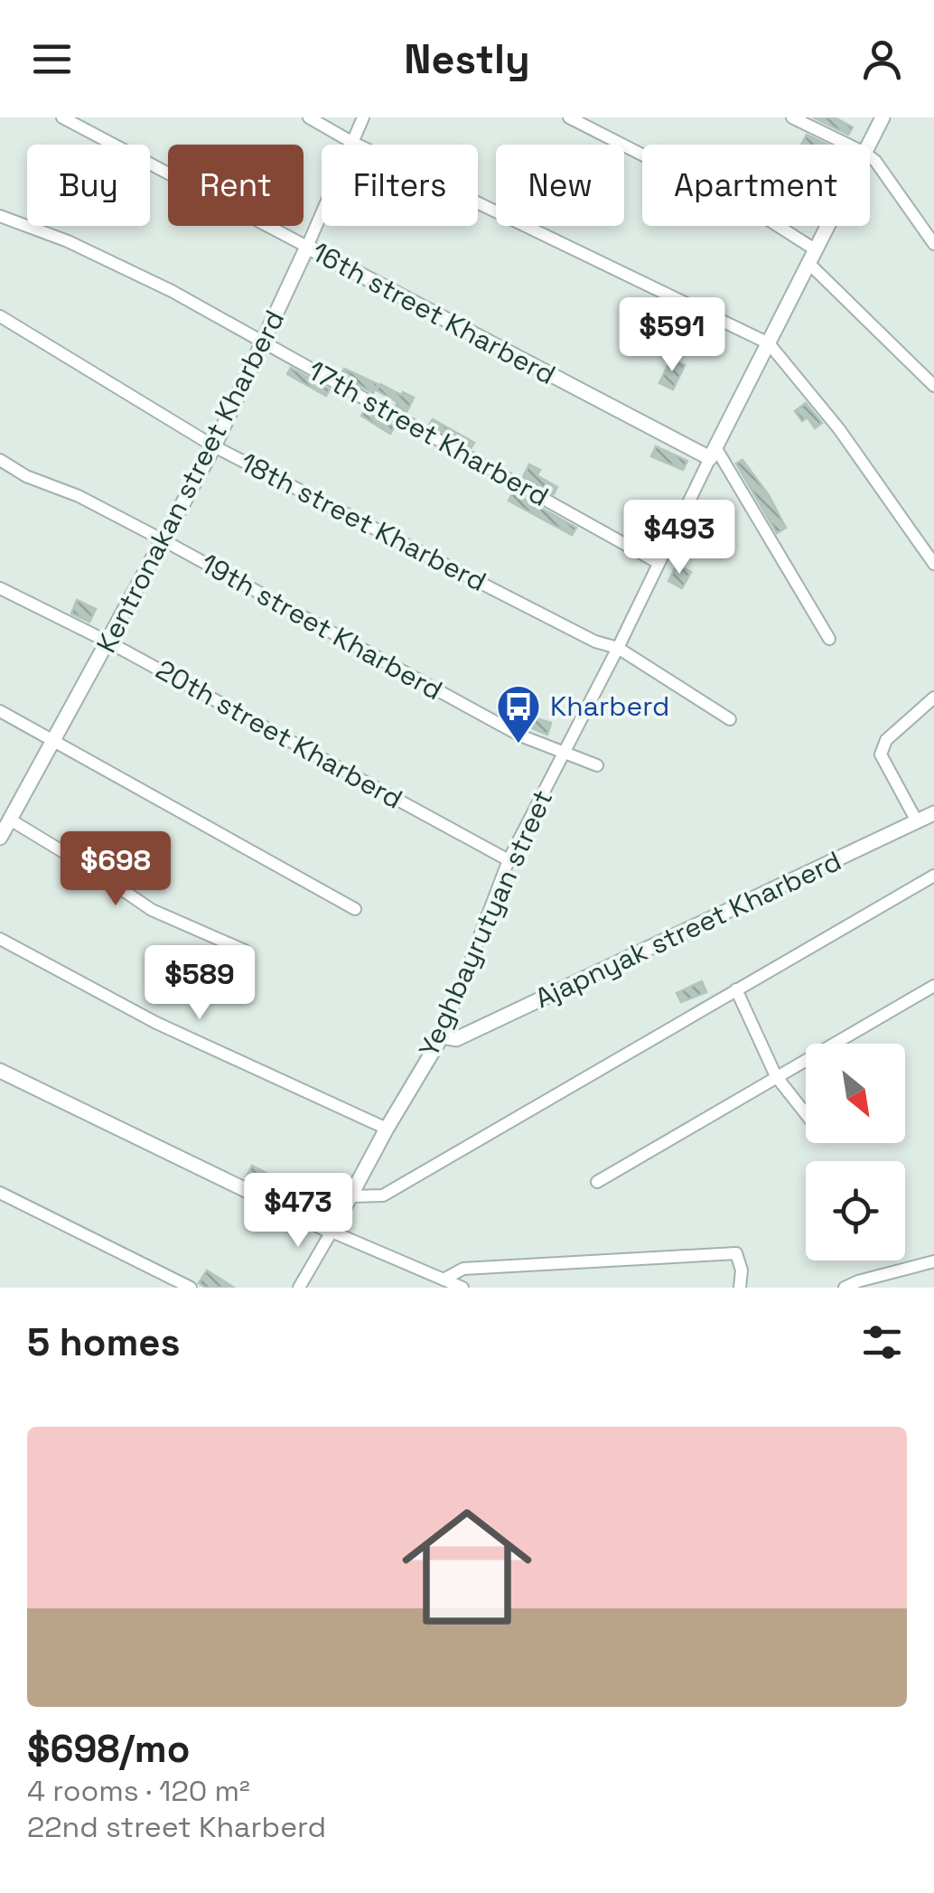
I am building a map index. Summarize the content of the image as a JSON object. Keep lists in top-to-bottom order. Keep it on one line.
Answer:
{"streets":{"street":["16th street Kharberd","17th street Kharberd","Kentronakan street Kharberd","18th street Kharberd","19th street Kharberd","20th street Kharberd","Yeghbayrutyan street","Ajapnyak street Kharberd"]},"crossings":[["16th street Kharberd","Kentronakan street Kharberd"],["16th street Kharberd","Yeghbayrutyan street"],["17th street Kharberd","Kentronakan street Kharberd"],["17th street Kharberd","Yeghbayrutyan street"],["Kentronakan street Kharberd","18th street Kharberd"],["Kentronakan street Kharberd","19th street Kharberd"],["Kentronakan street Kharberd","20th street Kharberd"],["18th street Kharberd","Yeghbayrutyan street"],["19th street Kharberd","Yeghbayrutyan street"],["20th street Kharberd","Yeghbayrutyan street"],["Yeghbayrutyan street","Ajapnyak street Kharberd"]],"places":{"bus stop":["Kharberd"]},"north":"bottom right","page":{"header":"Nestly","chip":["Buy","Rent","Filters","New","Apartment"],"price":["$591","$493","$698","$589","$473"],"heading":"5 homes","list":[{"name":"$698/mo","note":"4 rooms · 120 m² · 22nd street Kharberd"}]}}
